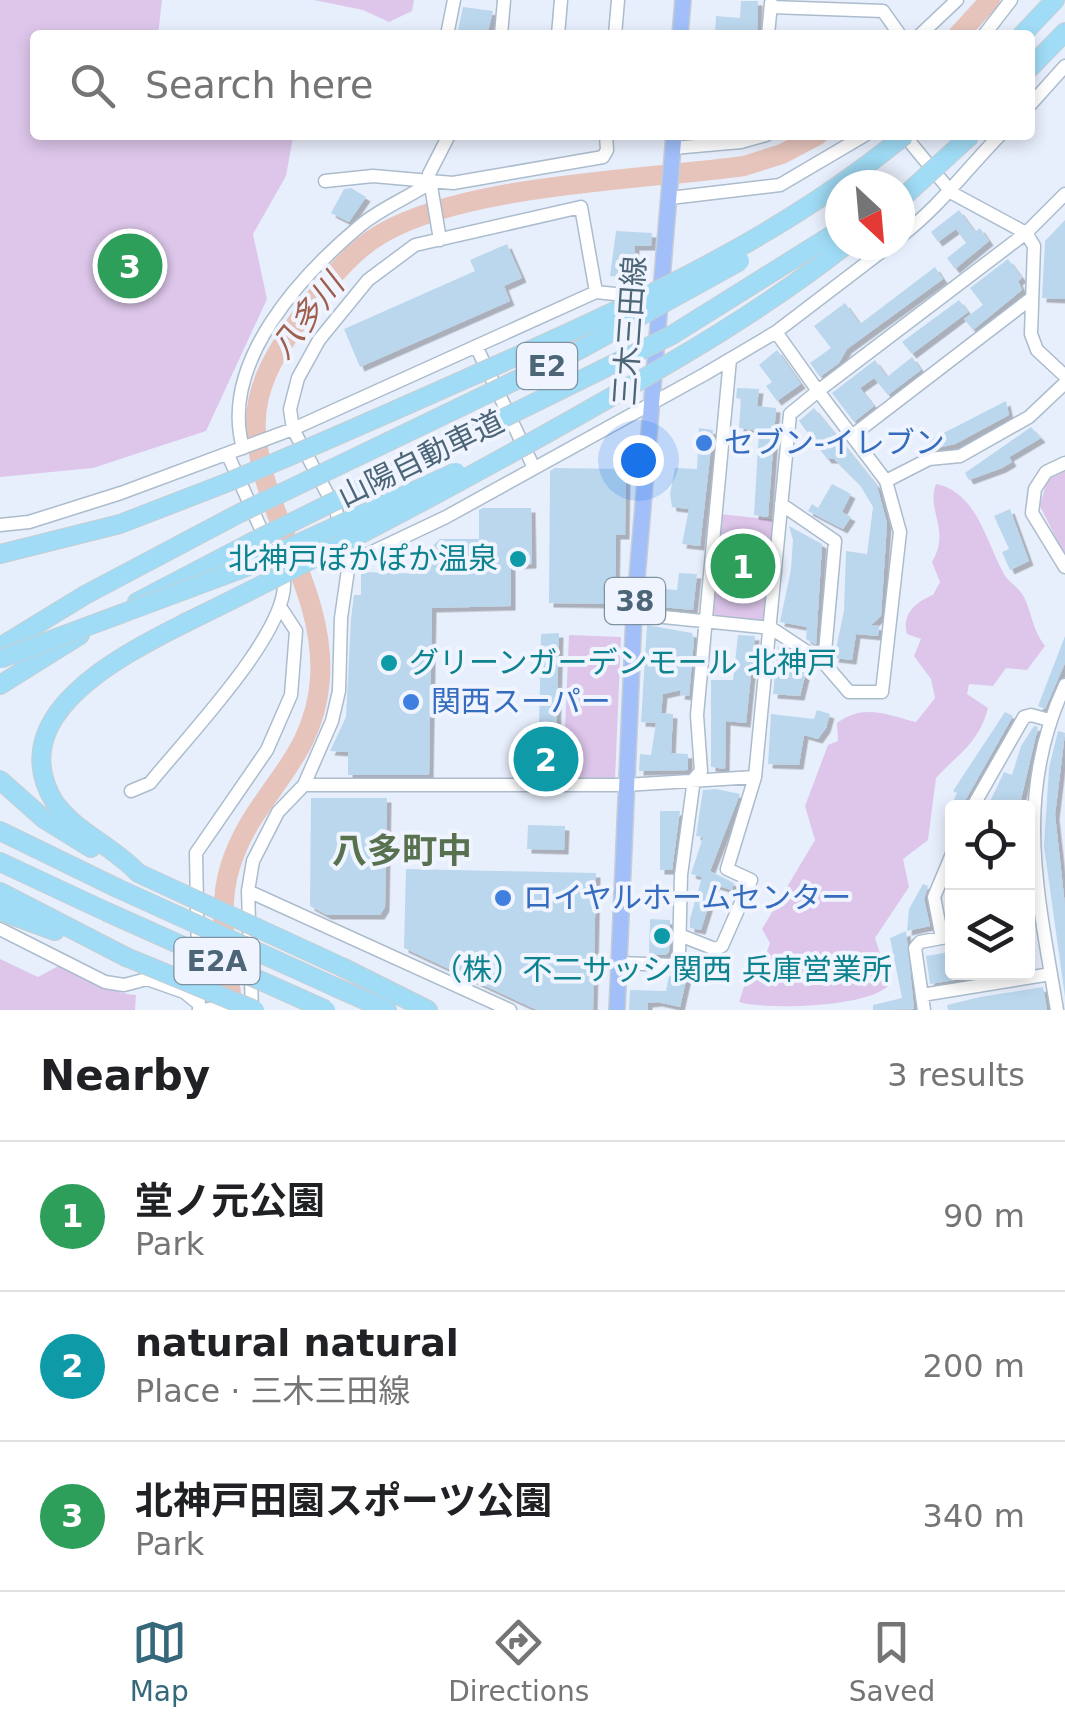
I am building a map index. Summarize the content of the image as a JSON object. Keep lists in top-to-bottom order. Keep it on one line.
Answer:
{"streets":{"highway":["E2","山陽自動車道","E2A"],"main road":["三木三田線","38"]},"districts":["八多町中"],"water":["八多川"],"places":["セブン-イレブン","北神戸ぽかぽか温泉","グリーンガーデンモール 北神戸","関西スーパー","ロイヤルホームセンター","（株）不二サッシ関西 兵庫営業所"],"north":"bottom right","page":{"search":"Search here","pins":["3","1","2"],"heading":["Nearby","3 results"],"list":[{"mark":"1","name":"堂ノ元公園","note":"Park","value":"90 m"},{"mark":"2","name":"natural natural","note":"Place · 三木三田線","value":"200 m"},{"mark":"3","name":"北神戸田園スポーツ公園","note":"Park","value":"340 m"}],"nav":["Map","Directions","Saved"]}}
